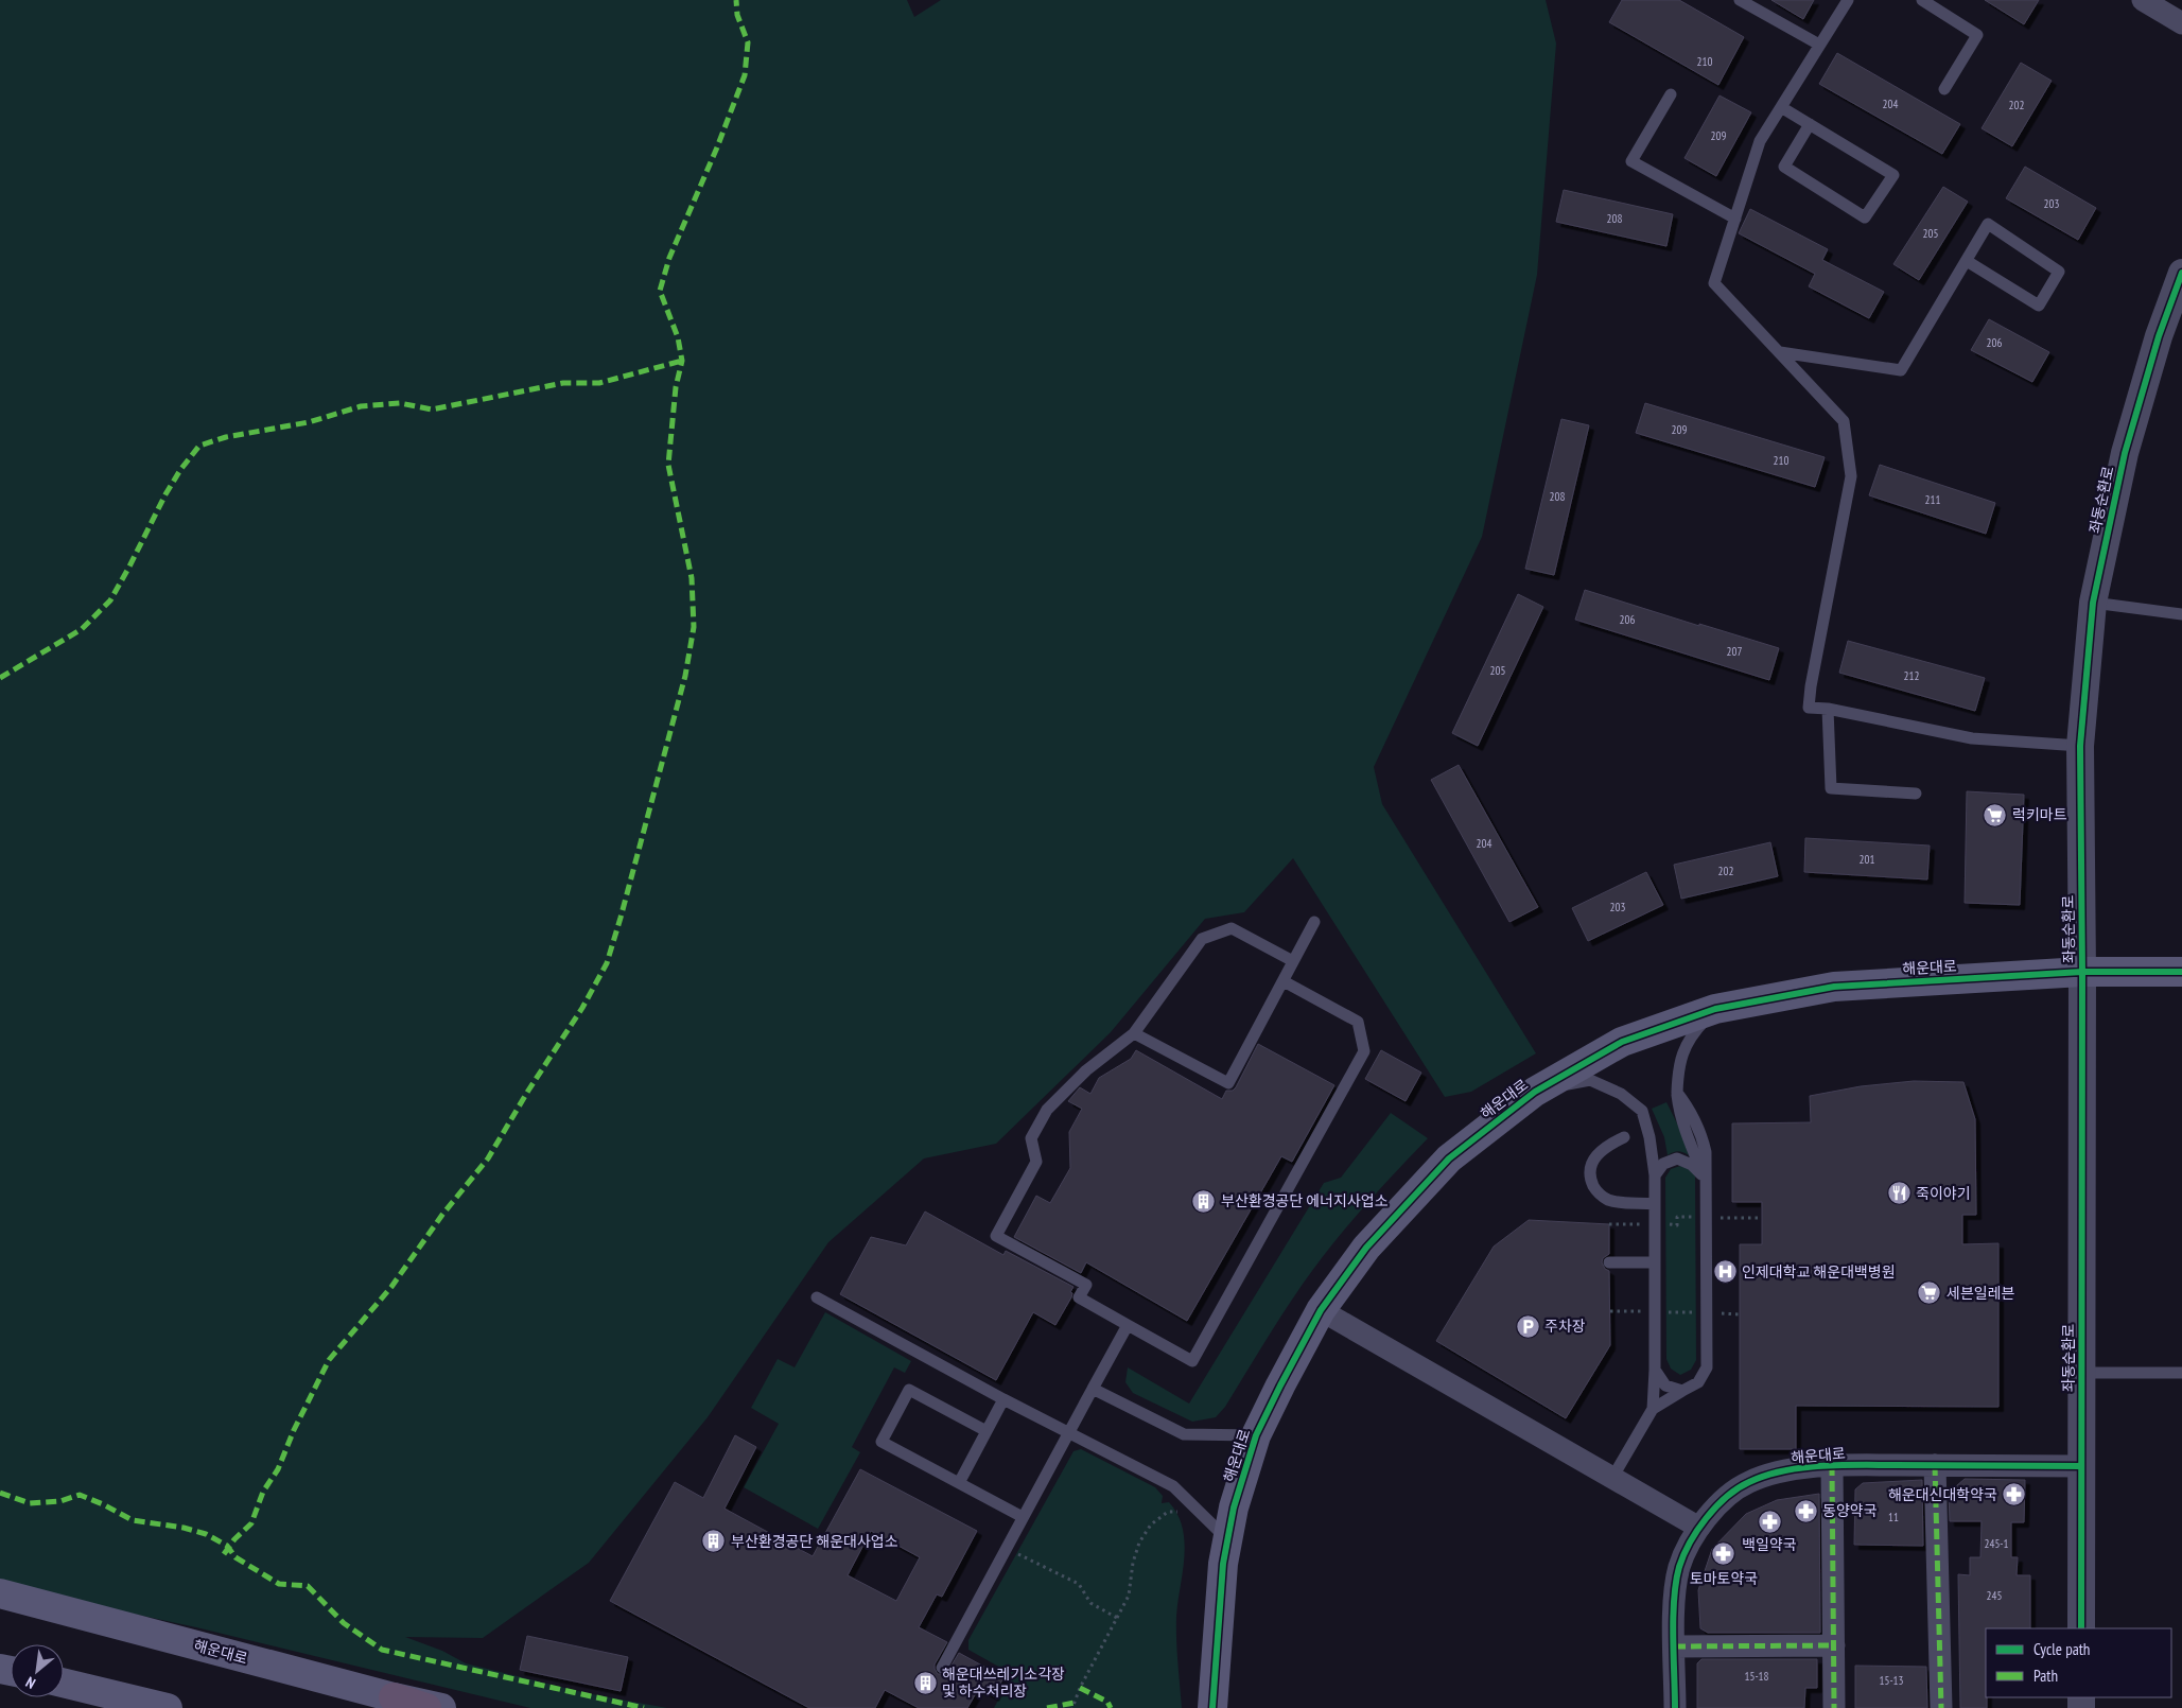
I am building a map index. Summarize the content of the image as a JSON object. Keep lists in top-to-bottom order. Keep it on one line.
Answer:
{"streets":{"main road":["해운대로"],"street":["좌동순환로"]},"crossings":[["좌동순환로","해운대로"]],"places":{"supermarket":["럭키마트","세븐일레븐"],"restaurant":["죽이야기"],"building":["부산환경공단 에너지사업소","부산환경공단 해운대사업소","해운대쓰레기소각장 및 하수처리장"],"hospital":["인제대학교 해운대백병원"],"parking":["주차장"],"pharmacy":["해운대신대학약국","동양약국","백일약국","토마토약국"]},"house_numbers":["210","204","202","209","203","208","205","206","209","210","208","211","206","207","205","212","204","201","202","203","11","245-1","245","15-18","15-13"],"legend":["Cycle path","Path"],"north":"bottom left"}
